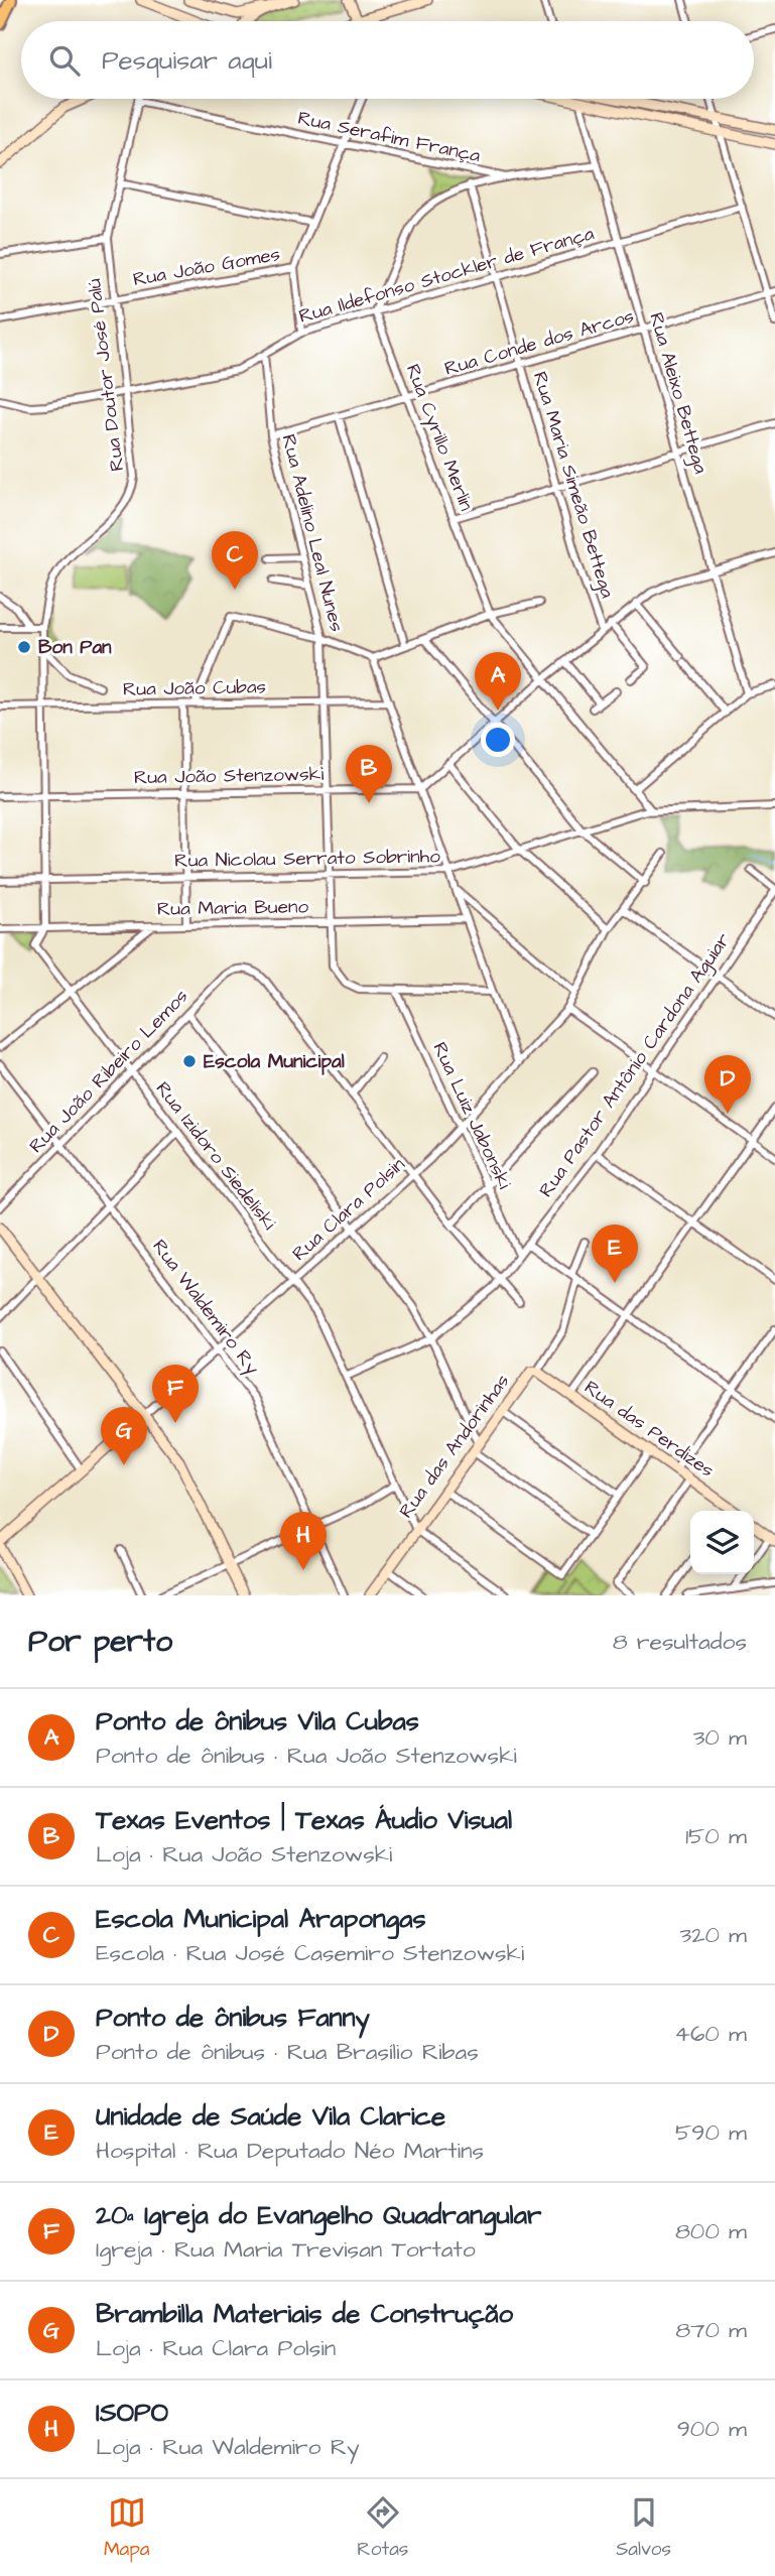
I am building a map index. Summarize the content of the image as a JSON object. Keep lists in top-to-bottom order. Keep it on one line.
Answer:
{"streets":{"main road":["Rua Clara Polsin","Rua das Perdizes","Rua das Andorinhas"],"street":["Rua Serafim França","Rua João Gomes","Rua Ildefonso Stockler de França","Rua Conde dos Arcos","Rua Doutor José Palú","Rua Aleixo Bettega","Rua Cyrillo Merlin","Rua Maria Simeão Bettega","Rua Adelino Leal Nunes","Rua João Cubas","Rua João Stenzowski","Rua Nicolau Serrato Sobrinho","Rua Maria Bueno","Rua Pastor Antônio Cardona Aguiar","Rua João Ribeiro Lemos","Rua Luiz Jabonski","Rua Izidoro Siedeliski","Rua Waldemiro Ry"]},"crossings":[["Rua Serafim França","Rua Doutor José Palú"],["Rua João Gomes","Rua Doutor José Palú"],["Rua Ildefonso Stockler de França","Rua Doutor José Palú"],["Rua Ildefonso Stockler de França","Rua Aleixo Bettega"],["Rua Ildefonso Stockler de França","Rua Cyrillo Merlin"],["Rua Ildefonso Stockler de França","Rua Maria Simeão Bettega"],["Rua Ildefonso Stockler de França","Rua Adelino Leal Nunes"],["Rua Conde dos Arcos","Rua Aleixo Bettega"],["Rua Conde dos Arcos","Rua Cyrillo Merlin"],["Rua Conde dos Arcos","Rua Maria Simeão Bettega"],["Rua Conde dos Arcos","Rua Adelino Leal Nunes"],["Rua Doutor José Palú","Rua João Cubas"],["Rua Doutor José Palú","Rua João Stenzowski"],["Rua Doutor José Palú","Rua Nicolau Serrato Sobrinho"],["Rua Doutor José Palú","Rua Maria Bueno"],["Rua Doutor José Palú","Rua Izidoro Siedeliski"],["Rua Cyrillo Merlin","Rua Nicolau Serrato Sobrinho"],["Rua Adelino Leal Nunes","Rua João Cubas"],["Rua Adelino Leal Nunes","Rua João Stenzowski"],["Rua Adelino Leal Nunes","Rua Nicolau Serrato Sobrinho"],["Rua Adelino Leal Nunes","Rua Maria Bueno"],["Rua Adelino Leal Nunes","Rua Luiz Jabonski"],["Rua Maria Bueno","Rua Izidoro Siedeliski"],["Rua Pastor Antônio Cardona Aguiar","Rua Luiz Jabonski"],["Rua Pastor Antônio Cardona Aguiar","Rua Izidoro Siedeliski"],["Rua João Ribeiro Lemos","Rua Izidoro Siedeliski"],["Rua João Ribeiro Lemos","Rua Waldemiro Ry"],["Rua Luiz Jabonski","Rua Clara Polsin"],["Rua Izidoro Siedeliski","Rua Clara Polsin"],["Rua Izidoro Siedeliski","Rua das Andorinhas"],["Rua Clara Polsin","Rua Waldemiro Ry"],["Rua das Perdizes","Rua das Andorinhas"]],"places":["Bon Pan","Escola Municipal"],"page":{"search":"Pesquisar aqui","pins":["C","A","B","D","E","F","G","H"],"heading":["Por perto","8 resultados"],"list":[{"mark":"A","name":"Ponto de ônibus Vila Cubas","note":"Ponto de ônibus · Rua João Stenzowski","value":"30 m"},{"mark":"B","name":"Texas Eventos | Texas Áudio Visual","note":"Loja · Rua João Stenzowski","value":"150 m"},{"mark":"C","name":"Escola Municipal Arapongas","note":"Escola · Rua José Casemiro Stenzowski","value":"320 m"},{"mark":"D","name":"Ponto de ônibus Fanny","note":"Ponto de ônibus · Rua Brasílio Ribas","value":"460 m"},{"mark":"E","name":"Unidade de Saúde Vila Clarice","note":"Hospital · Rua Deputado Néo Martins","value":"590 m"},{"mark":"F","name":"20ª Igreja do Evangelho Quadrangular","note":"Igreja · Rua Maria Trevisan Tortato","value":"800 m"},{"mark":"G","name":"Brambilla Materiais de Construção","note":"Loja · Rua Clara Polsin","value":"870 m"},{"mark":"H","name":"ISOPO","note":"Loja · Rua Waldemiro Ry","value":"900 m"}],"nav":["Mapa","Rotas","Salvos"]}}
